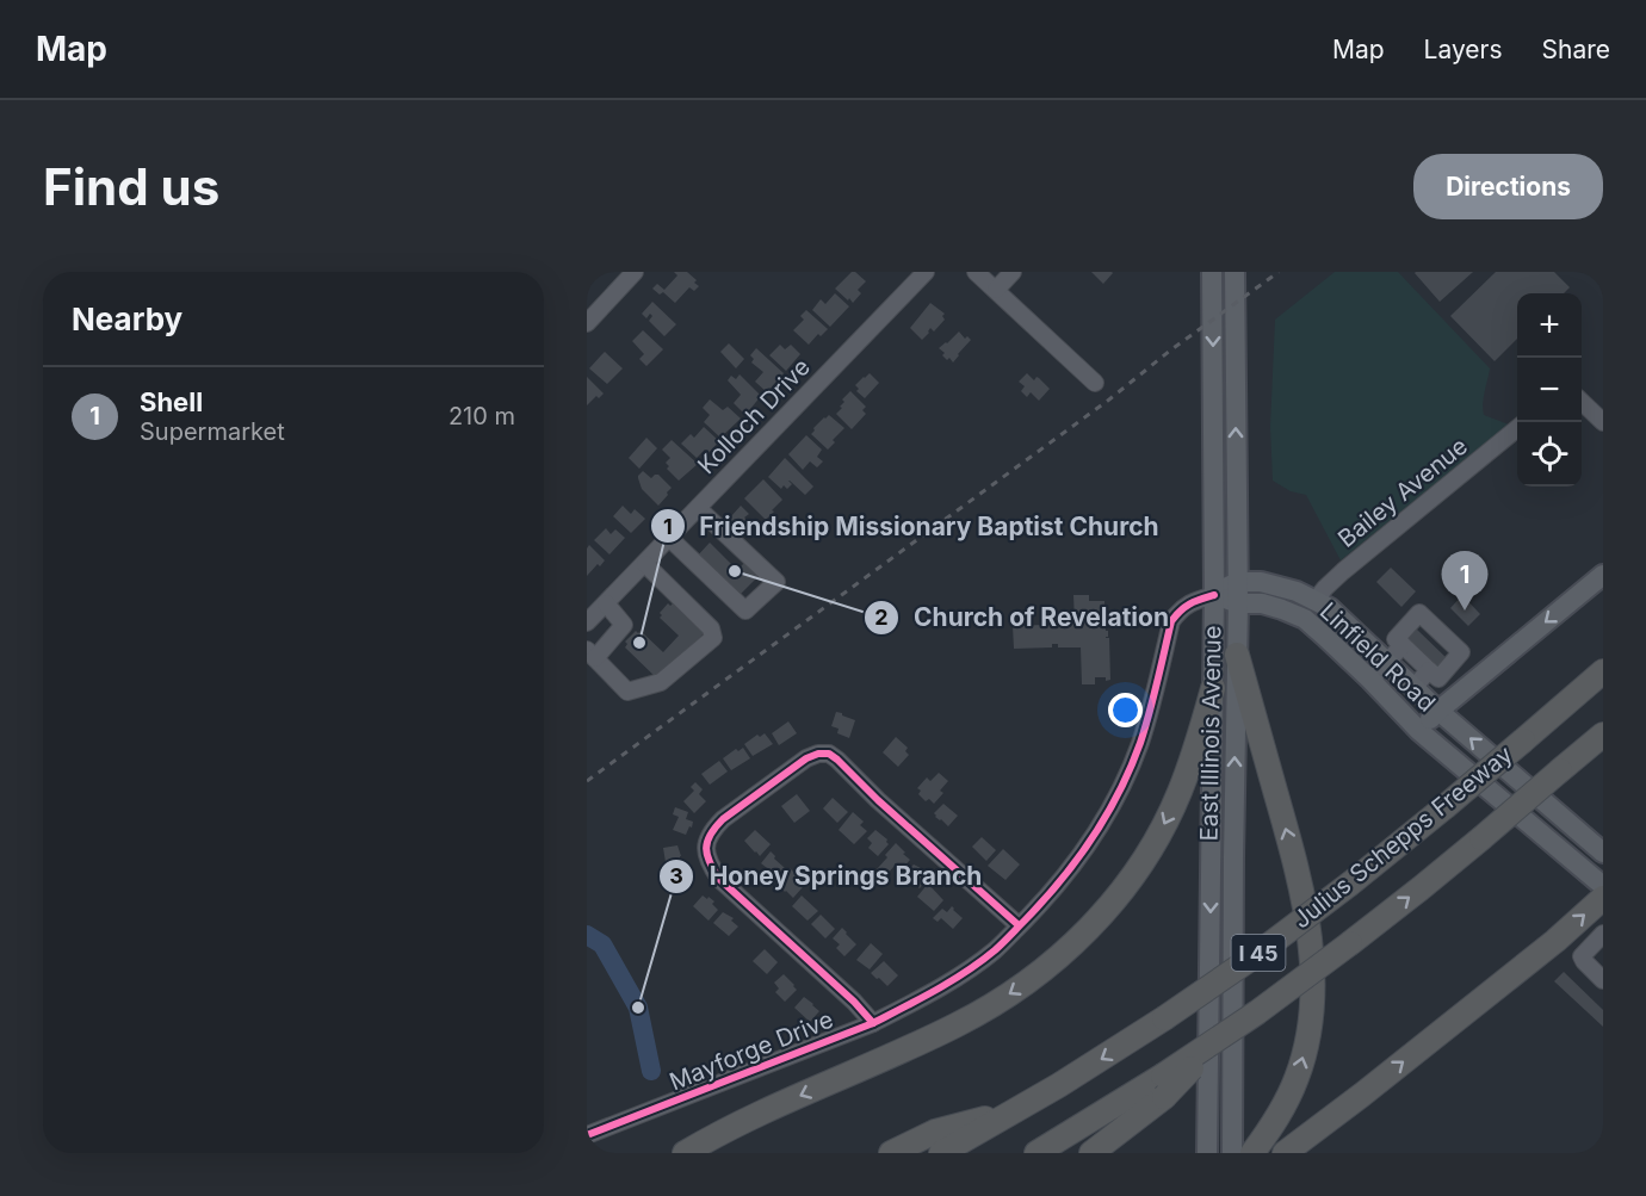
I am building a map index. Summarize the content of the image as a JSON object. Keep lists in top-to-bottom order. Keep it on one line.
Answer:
{"streets":{"highway":["Julius Schepps Freeway","I 45"],"main road":["Linfield Road","East Illinois Avenue"],"street":["Kolloch Drive","Bailey Avenue","Mayforge Drive"]},"crossings":[["Bailey Avenue","Linfield Road"],["Linfield Road","East Illinois Avenue"],["Linfield Road","Mayforge Drive"],["East Illinois Avenue","Mayforge Drive"]],"places":["Church of Revelation","Friendship Missionary Baptist Church","Honey Springs Branch"],"page":{"header":"Map","nav":["Map","Layers","Share"],"buttons":"Directions","title":"Find us","heading":"Nearby","map_buttons":["+","−"],"list":[{"mark":"1","name":"Shell","note":"Supermarket","value":"210 m"}],"pins":"1"}}
